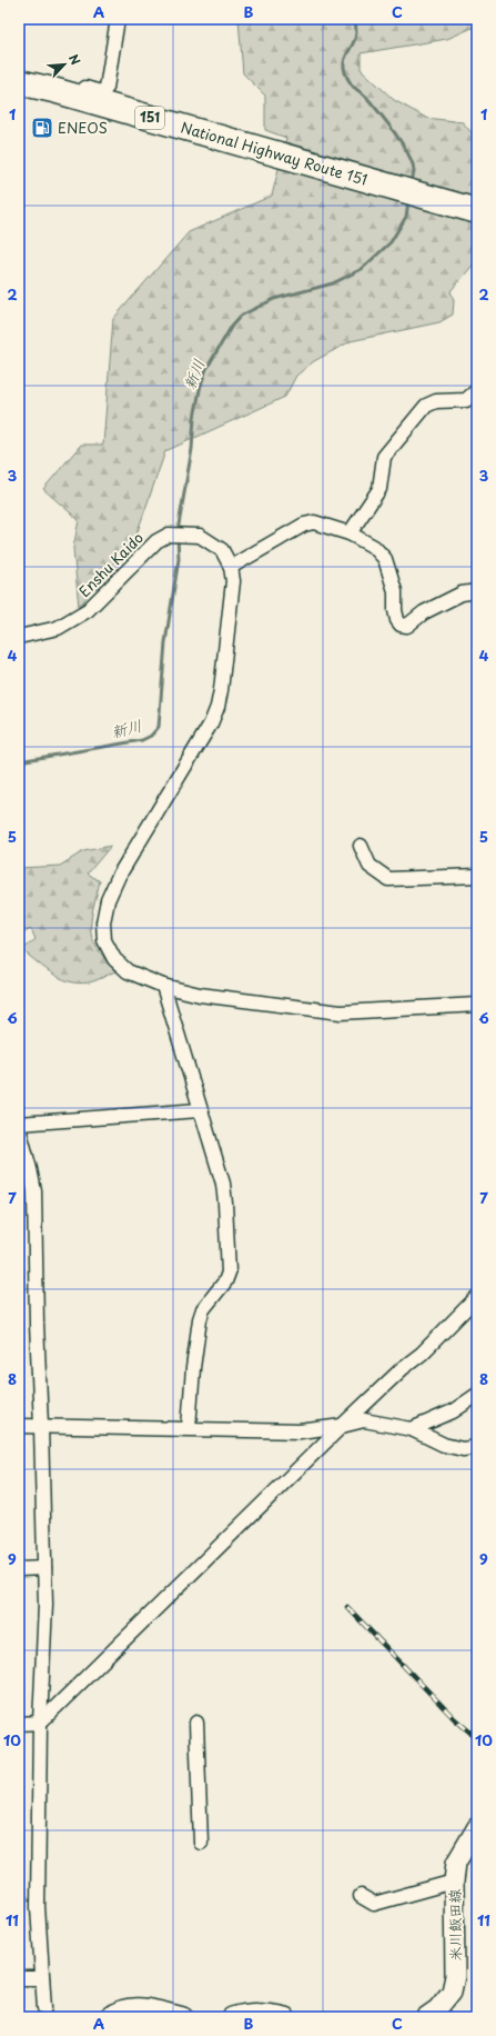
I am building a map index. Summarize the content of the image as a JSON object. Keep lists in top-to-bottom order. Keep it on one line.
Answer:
{"streets":{"highway":["151","National Highway Route 151"],"main road":["米川飯田線"],"street":["Enshu Kaido"]},"water":["新川"],"places":{"fuel station":["ENEOS"]},"north":"top right","grid":{"columns":["A","B","C"],"rows":["1","2","3","4","5","6","7","8","9","10","11"]}}
